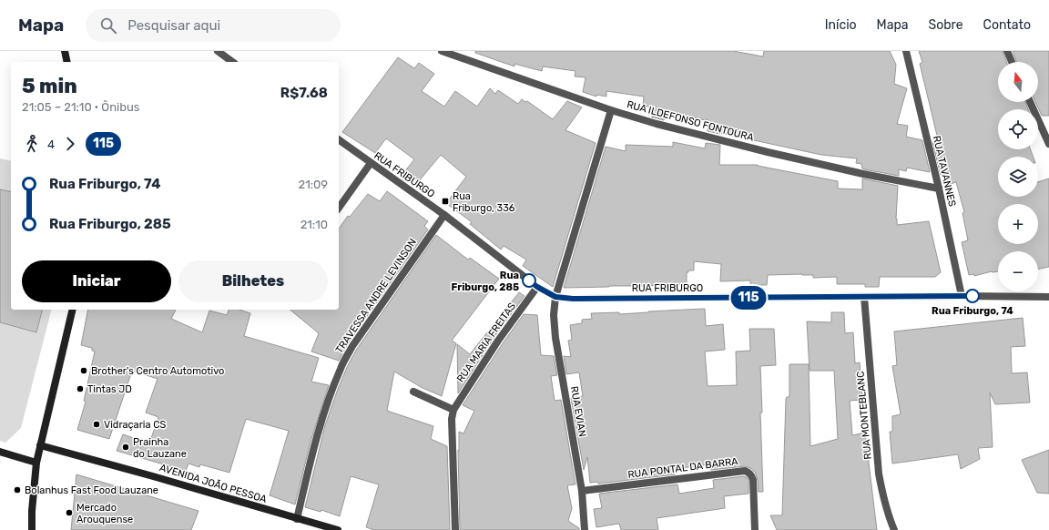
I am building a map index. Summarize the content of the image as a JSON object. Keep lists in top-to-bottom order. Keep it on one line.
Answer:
{"streets":{"street":["RUA ILDEFONSO FONTOURA","RUA TAVANNES","RUA FRIBURGO","TRAVESSA ANDRE LEVINSON","RUA MARIA FREITAS","RUA EVIAN","RUA MONTEBLANC","RUA PONTAL DA BARRA","AVENIDA JOÃO PESSOA"]},"crossings":[["RUA ILDEFONSO FONTOURA","RUA TAVANNES"],["RUA ILDEFONSO FONTOURA","RUA EVIAN"],["RUA TAVANNES","RUA FRIBURGO"],["RUA FRIBURGO","TRAVESSA ANDRE LEVINSON"],["RUA FRIBURGO","RUA MARIA FREITAS"],["RUA FRIBURGO","RUA EVIAN"],["RUA FRIBURGO","RUA MONTEBLANC"],["TRAVESSA ANDRE LEVINSON","AVENIDA JOÃO PESSOA"],["RUA EVIAN","RUA PONTAL DA BARRA"]],"places":{"transit":["Rua Friburgo, 336"],"other":["Rua Friburgo, 285","Rua Friburgo, 74","Brother's Centro Automotivo","Tintas JD","Vidraçaria CS","Prainha do Lauzane","Bolanhus Fast Food Lauzane","Mercado Arouquense"]},"lines":["bus line 115"],"north":"top","page":{"header":"Mapa","search":"Pesquisar aqui","nav":["Início","Mapa","Sobre","Contato"],"on_map":"115","map_buttons":["+","−"],"heading":["5 min","21:05 – 21:10 · Ônibus","R$7.68"],"legs":["4","115"],"list":[{"name":"Rua Friburgo, 74","value":"21:09"},{"name":"Rua Friburgo, 285","value":"21:10"}],"buttons":["Iniciar","Bilhetes"]}}
